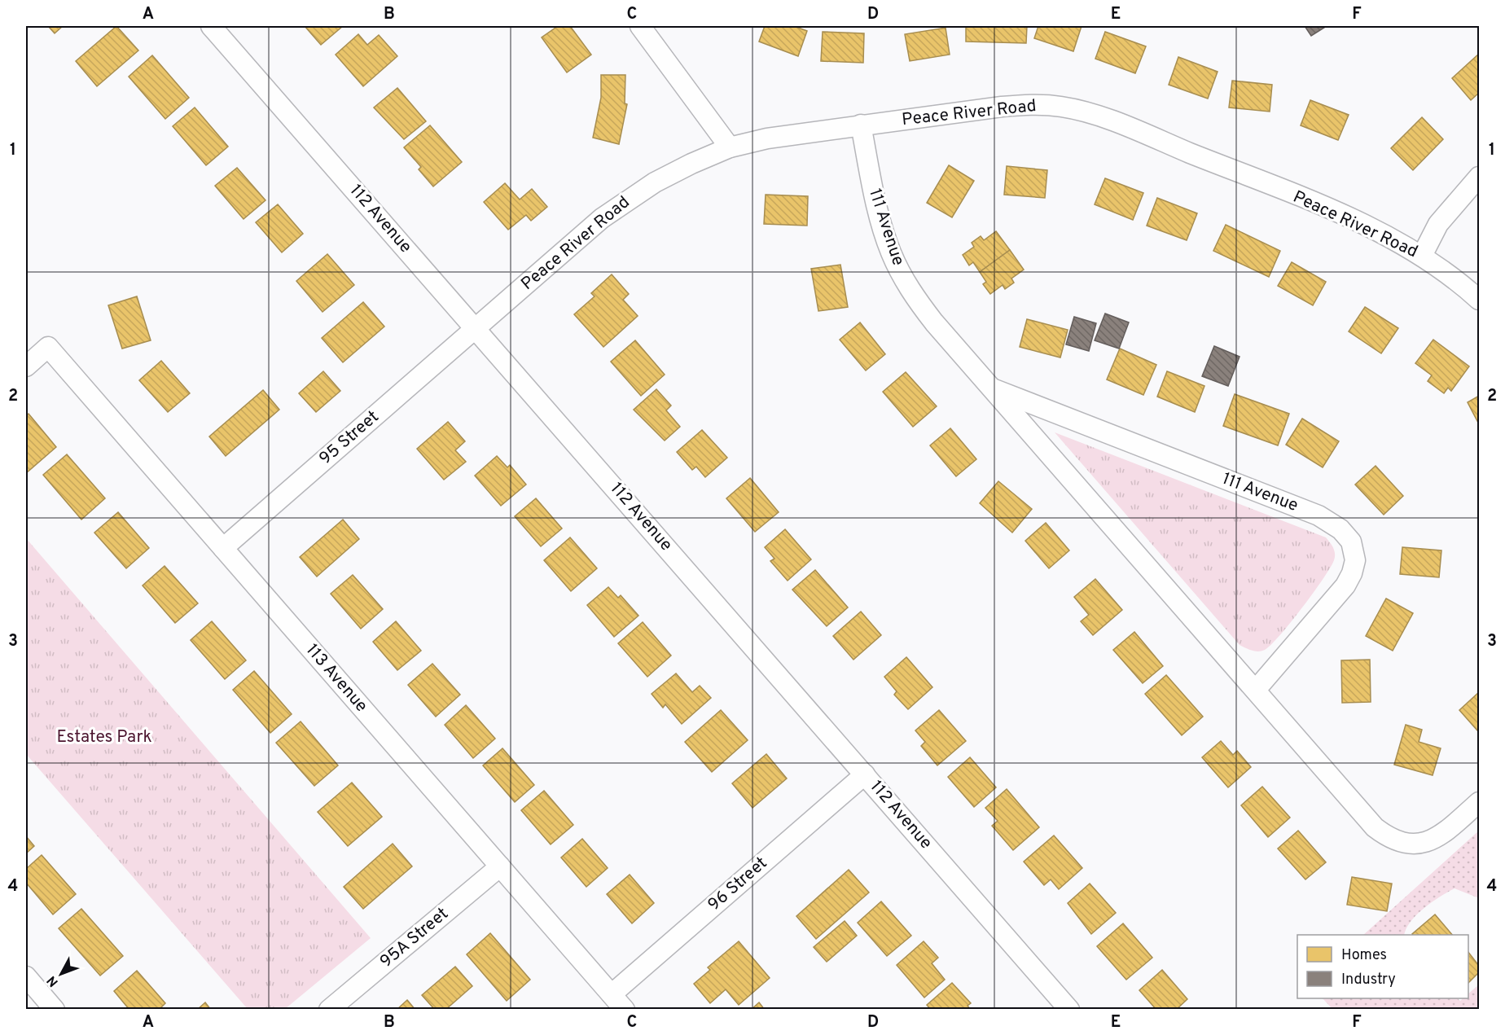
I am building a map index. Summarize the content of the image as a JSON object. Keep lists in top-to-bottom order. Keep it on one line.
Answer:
{"streets":{"street":["Peace River Road","112 Avenue","111 Avenue","95 Street","113 Avenue","96 Street","95A Street"]},"crossings":[["Peace River Road","112 Avenue"],["Peace River Road","111 Avenue"],["Peace River Road","95 Street"],["112 Avenue","95 Street"],["112 Avenue","96 Street"],["95 Street","113 Avenue"],["113 Avenue","96 Street"],["113 Avenue","95A Street"]],"parks":["Estates Park"],"legend":["Homes","Industry"],"north":"bottom left","grid":{"columns":["A","B","C","D","E","F"],"rows":["1","2","3","4"]}}
